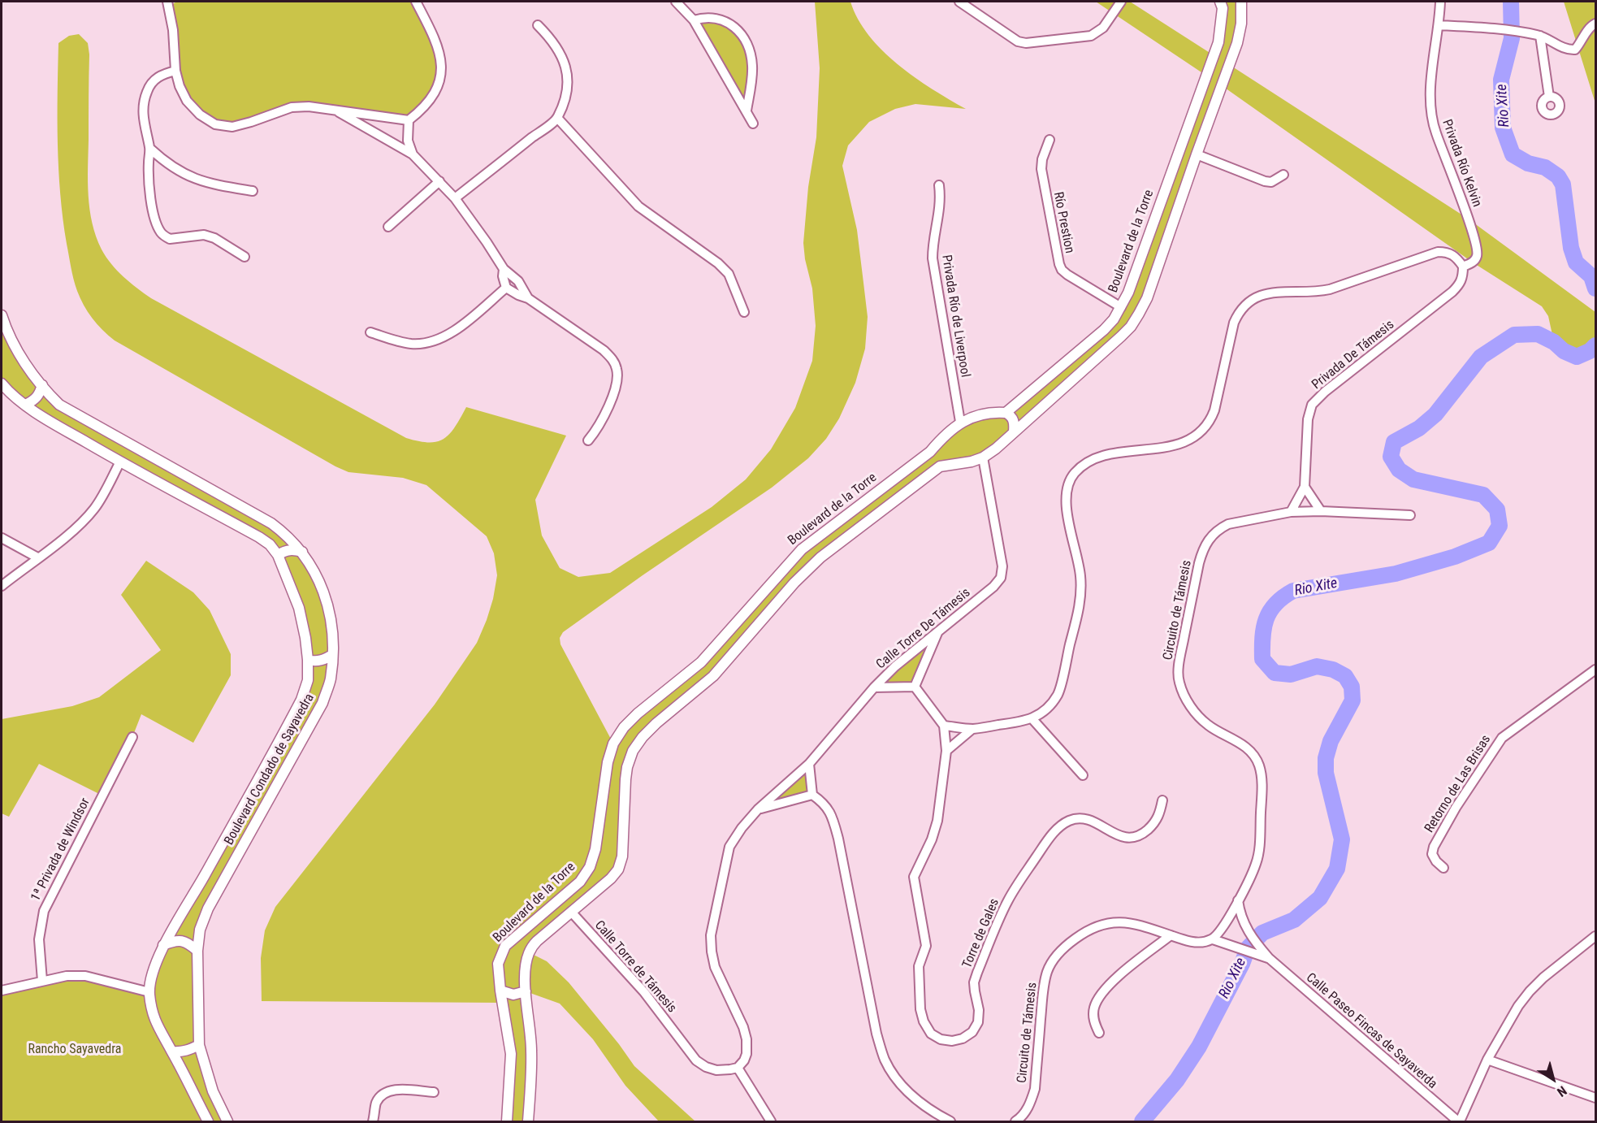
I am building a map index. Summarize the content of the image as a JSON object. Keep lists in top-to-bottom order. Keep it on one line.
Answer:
{"streets":{"street":["Privada Río Kelvin","Río Prestion","Boulevard de la Torre","Privada Río de Liverpool","Privada De Támesis","Circuito de Támesis","Calle Torre De Támesis","Boulevard Condado de Sayavedra","Retorno de Las Brisas","1ª Privada de Windsor","Torre de Gales","Calle Torre de Támesis","Calle Paseo Fincas de Sayaverda"]},"crossings":[["Privada Río Kelvin","Privada De Támesis"],["Río Prestion","Boulevard de la Torre"],["Boulevard de la Torre","Privada Río de Liverpool"],["Privada De Támesis","Circuito de Támesis"],["Circuito de Támesis","Calle Paseo Fincas de Sayaverda"]],"water":["Rio Xite"],"parks":["Rancho Sayavedra"],"north":"bottom right"}
